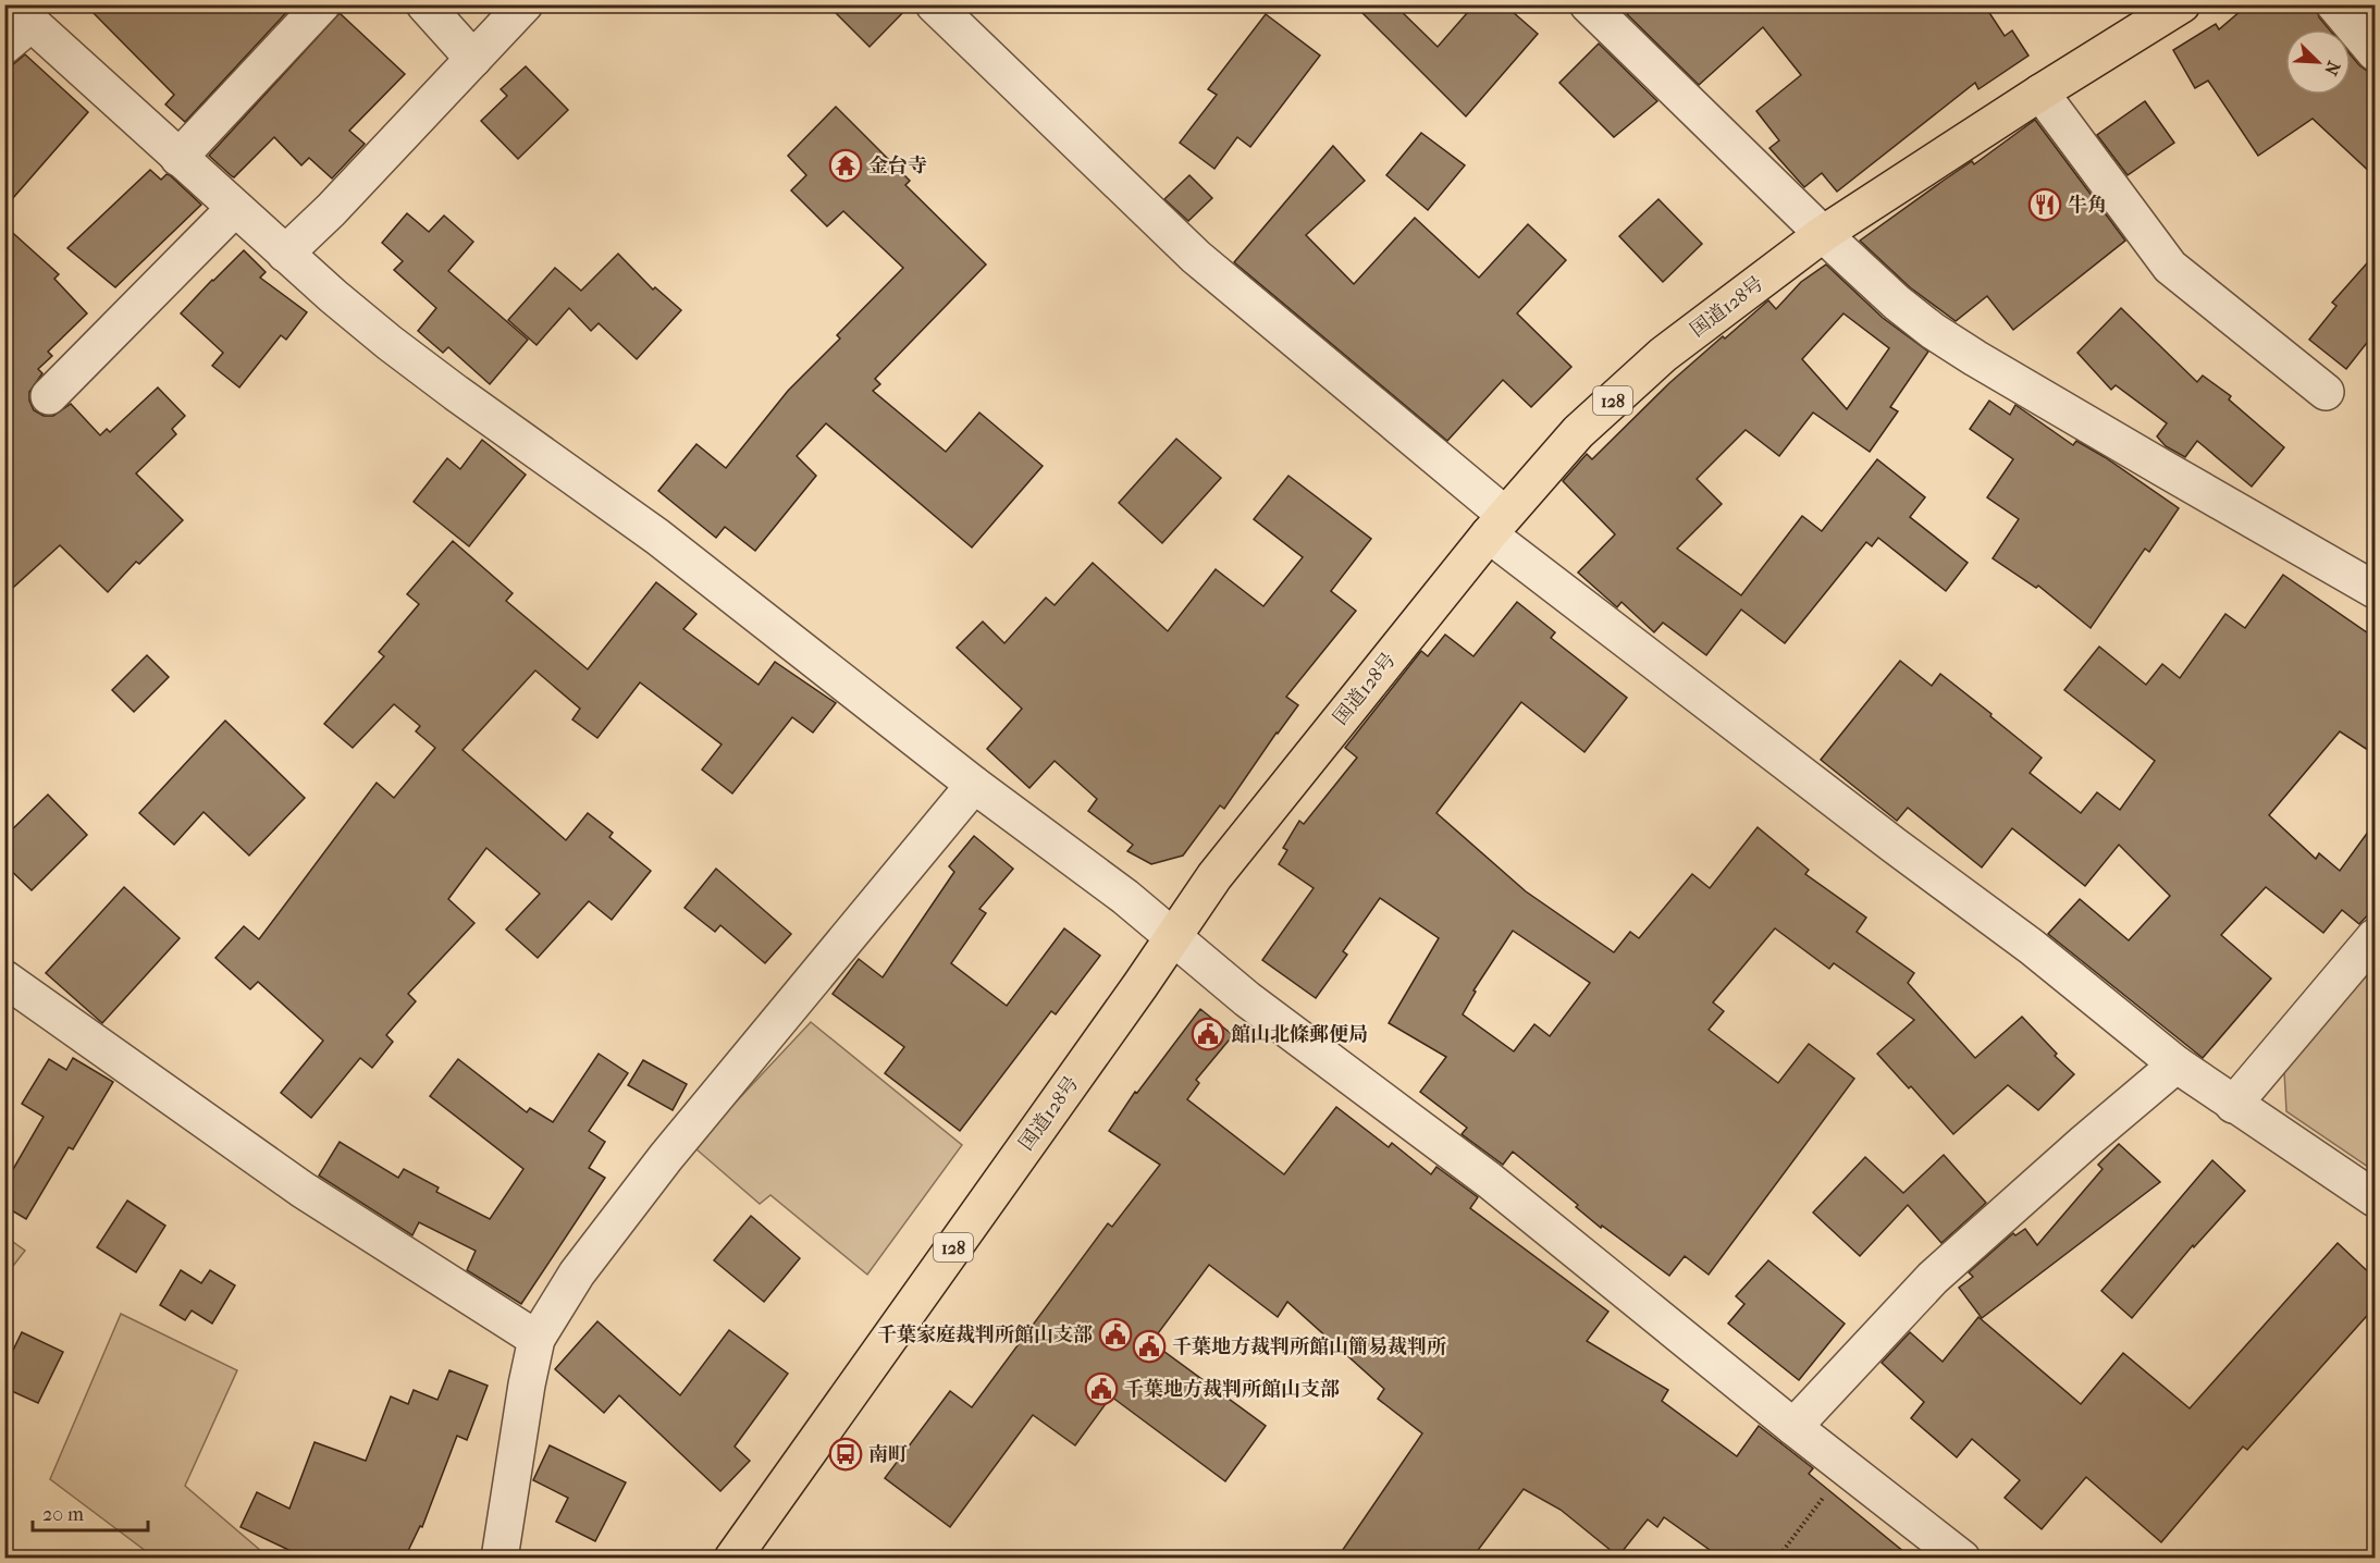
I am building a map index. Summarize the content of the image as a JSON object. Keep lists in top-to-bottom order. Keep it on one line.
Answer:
{"streets":{"highway":["国道128号","128"]},"places":{"temple":["金台寺"],"restaurant":["牛角"],"public building":["館山北條郵便局","千葉家庭裁判所館山支部","千葉地方裁判所館山簡易裁判所","千葉地方裁判所館山支部"],"bus stop":["南町"]},"scale_bar":"20 m","north":"bottom right"}
